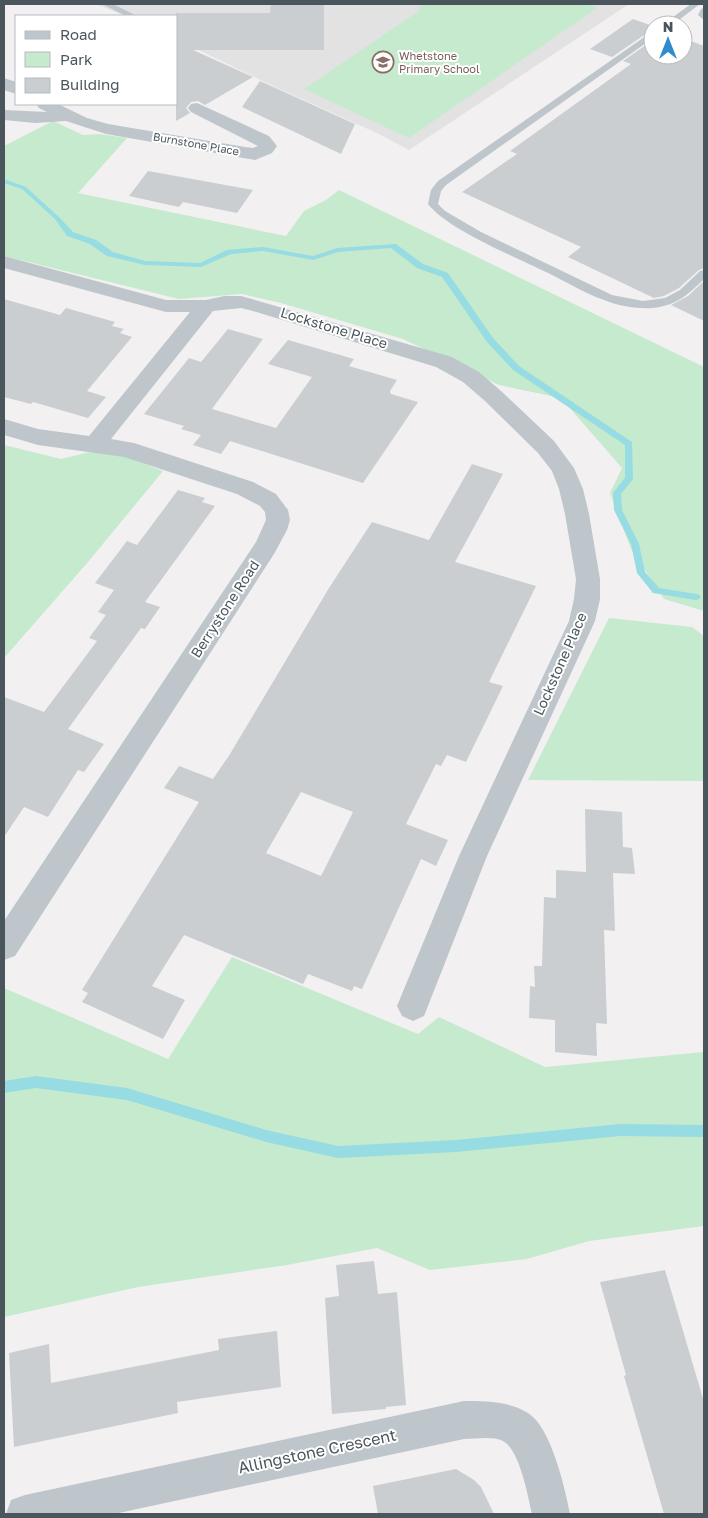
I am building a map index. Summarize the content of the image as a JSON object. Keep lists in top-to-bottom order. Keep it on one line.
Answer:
{"streets":{"street":["Burnstone Place","Lockstone Place","Berrystone Road","Allingstone Crescent"]},"places":{"school or university":["Whetstone Primary School"]},"legend":["Road","Park","Building"],"north":"top"}
